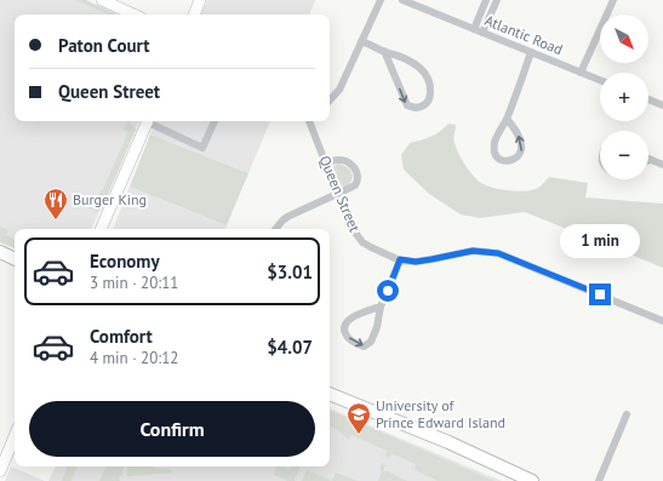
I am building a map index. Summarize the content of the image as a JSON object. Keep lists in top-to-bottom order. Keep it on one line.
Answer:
{"streets":{"street":["Atlantic Road","Queen Street"]},"places":{"restaurant":["Burger King"],"school or university":["University of Prince Edward Island"]},"north":"bottom right","page":{"map_buttons":["+","−"],"banner":["Paton Court","Queen Street"],"bubble":"1 min","list":[{"name":"Economy","note":"3 min · 20:11","value":"$3.01"},{"name":"Comfort","note":"4 min · 20:12","value":"$4.07"}],"buttons":"Confirm"}}
